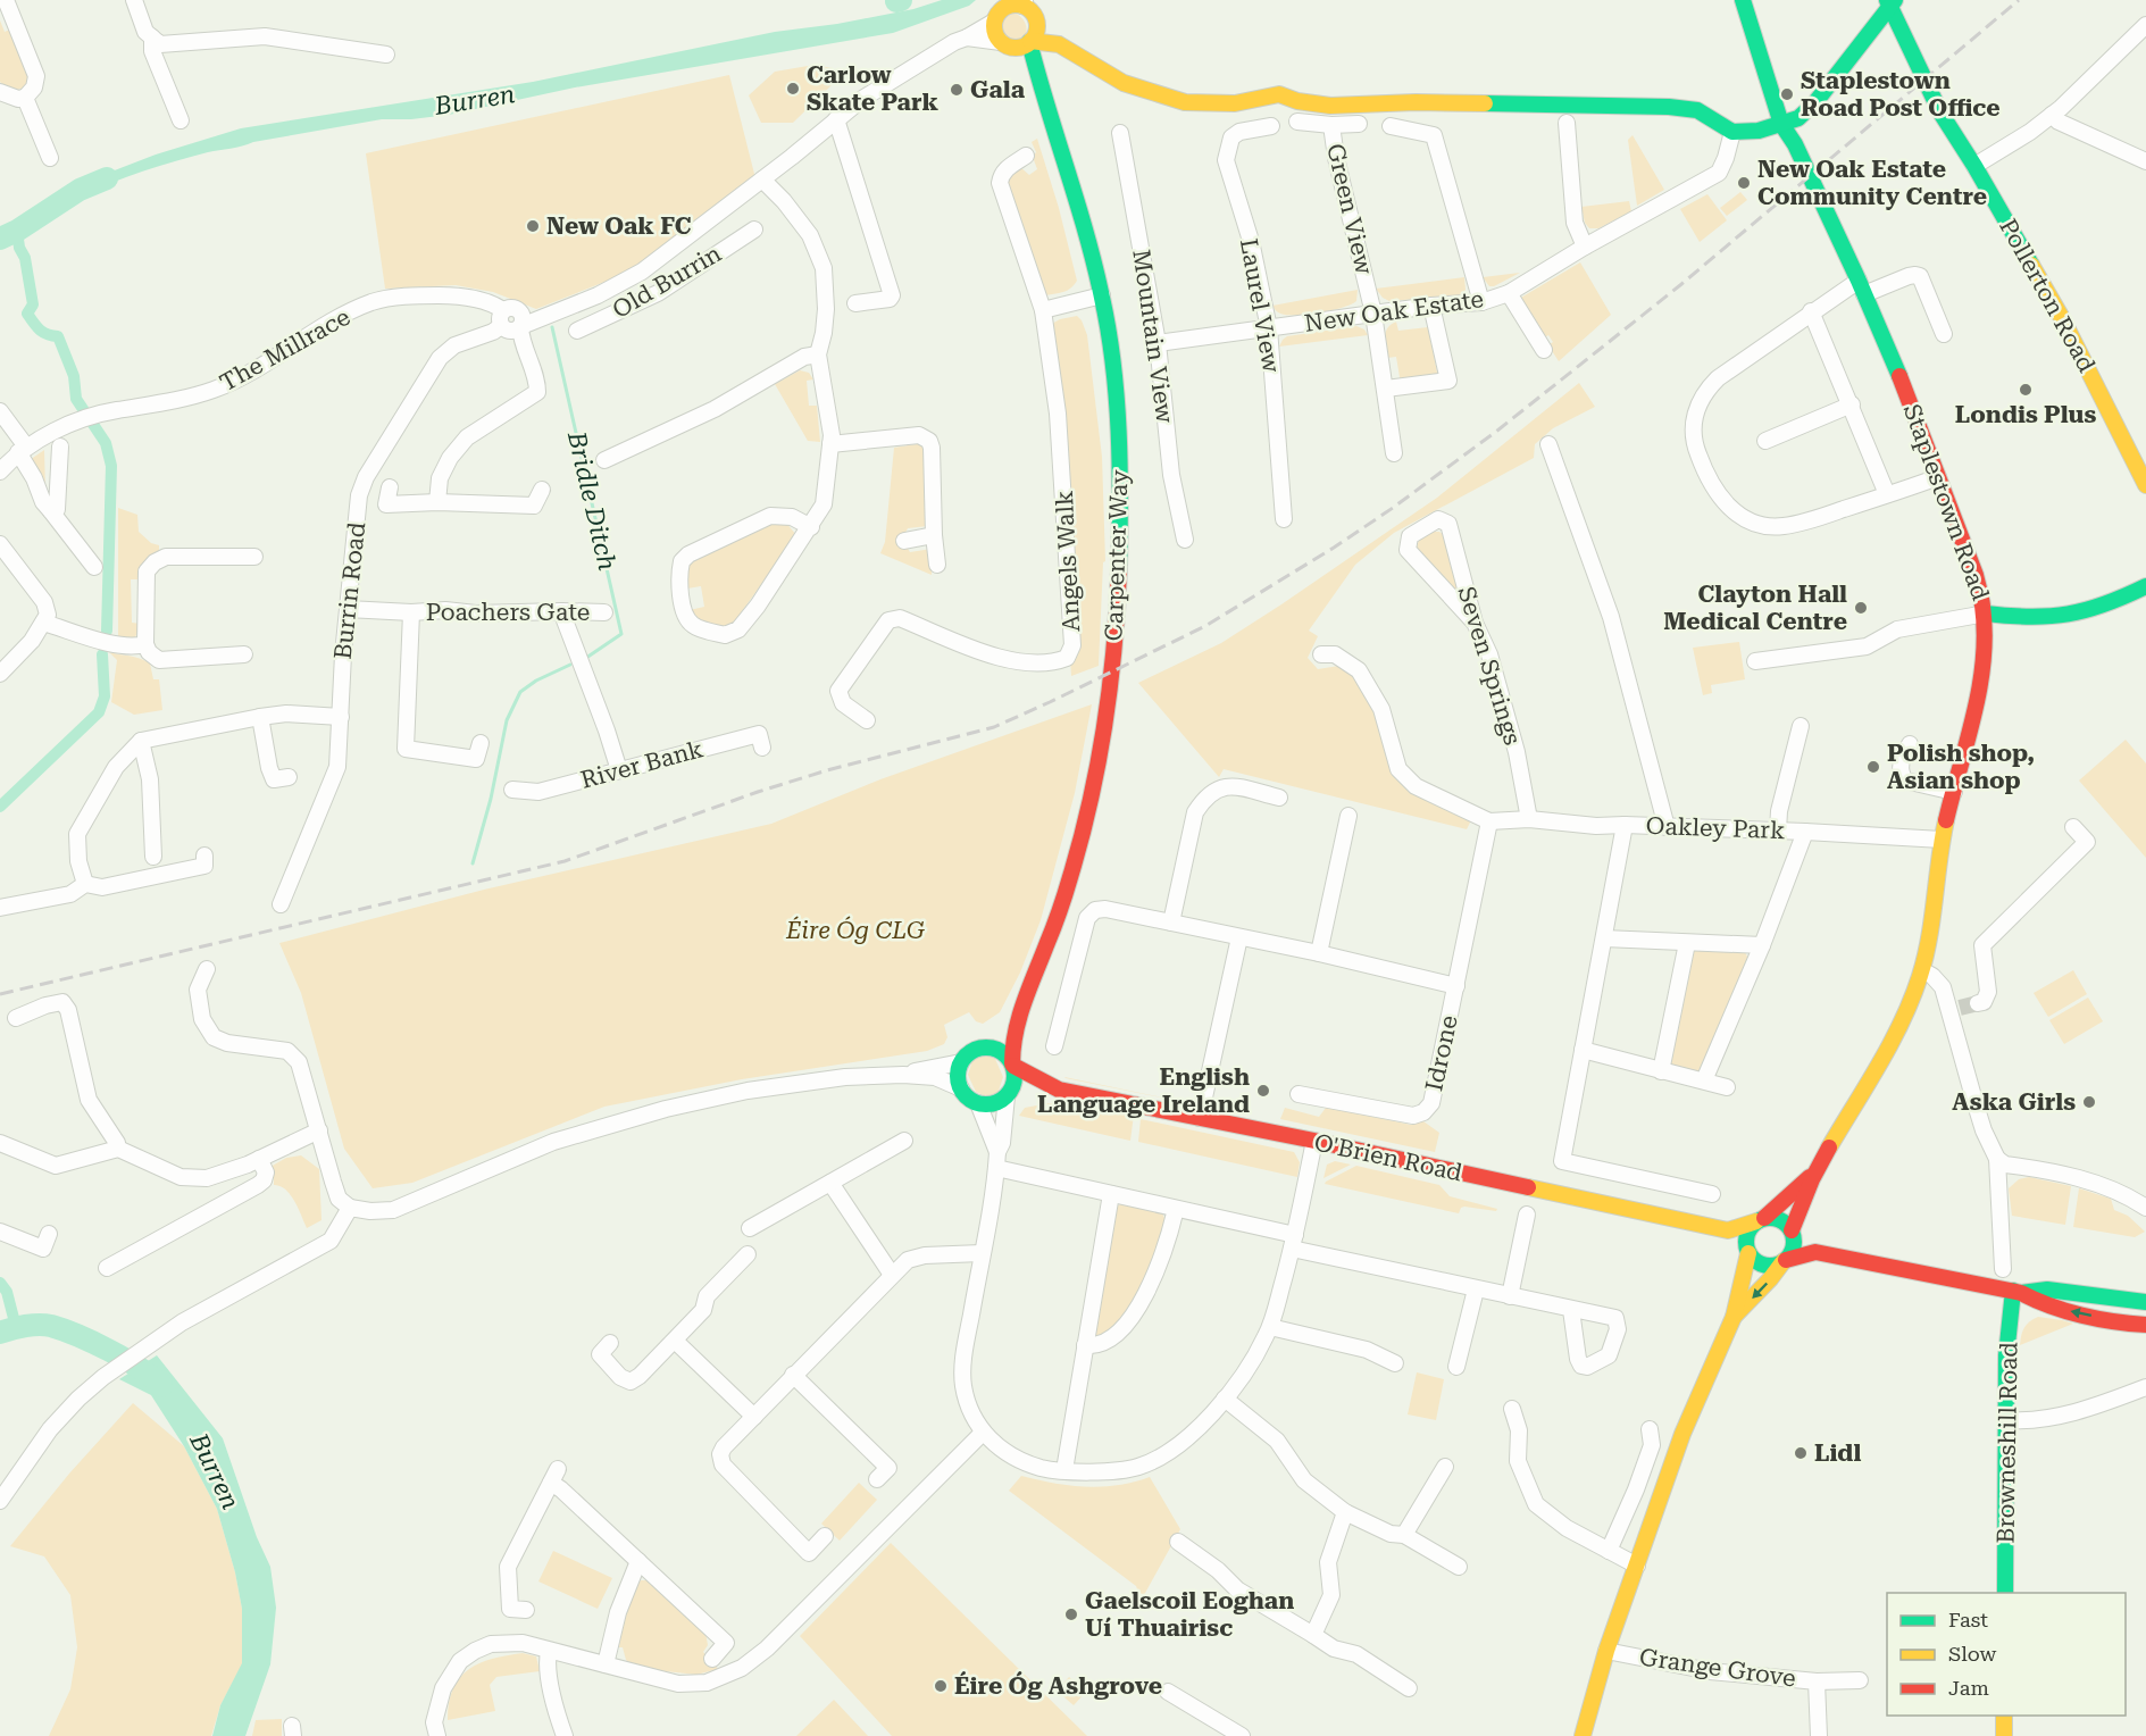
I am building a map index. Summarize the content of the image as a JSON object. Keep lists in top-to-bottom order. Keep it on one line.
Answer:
{"streets":{"street":["Green View","Old Burrin","Pollerton Road","Laurel View","New Oak Estate","Mountain View","The Millrace","Staplestown Road","Carpenter Way","Angels Walk","Burrin Road","Poachers Gate","Seven Springs","River Bank","Oakley Park","Idrone","O'Brien Road","Browneshill Road","Grange Grove"]},"crossings":[["Green View","New Oak Estate"],["Laurel View","New Oak Estate"],["New Oak Estate","Mountain View"],["The Millrace","Burrin Road"],["Staplestown Road","Oakley Park"],["Staplestown Road","O'Brien Road"],["Carpenter Way","O'Brien Road"],["Burrin Road","Poachers Gate"],["Seven Springs","Oakley Park"]],"water":["Burren","Bridle Ditch"],"parks":["Éire Óg CLG"],"places":["Carlow Skate Park","Gala","Staplestown Road Post Office","New Oak Estate Community Centre","New Oak FC","Londis Plus","Clayton Hall Medical Centre","Polish shop, Asian shop","English Language Ireland","Aska Girls","Lidl","Gaelscoil Eoghan Uí Thuairisc","Éire Óg Ashgrove"],"legend":["Fast","Slow","Jam"]}
